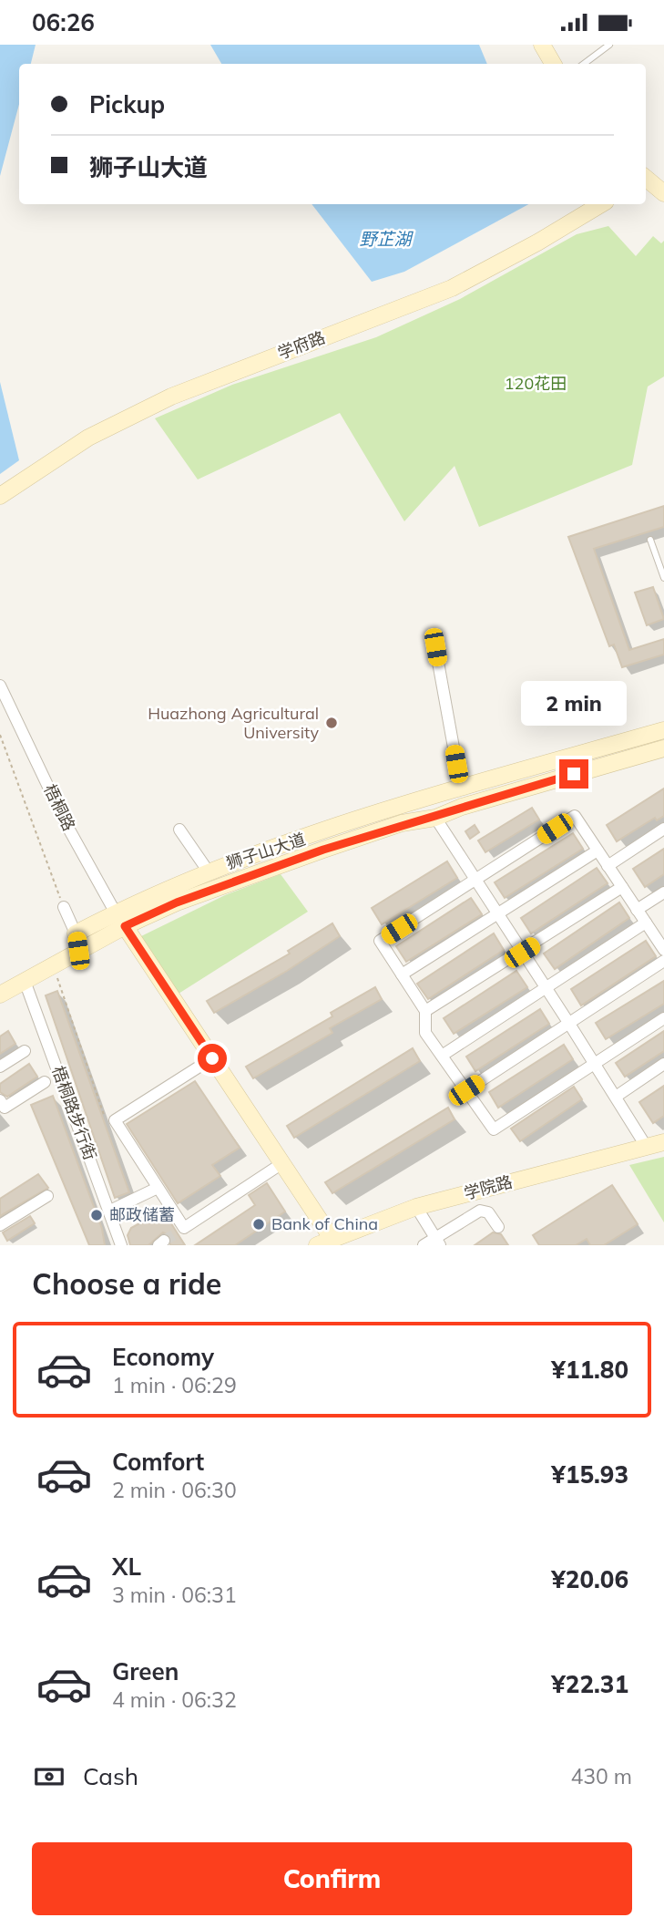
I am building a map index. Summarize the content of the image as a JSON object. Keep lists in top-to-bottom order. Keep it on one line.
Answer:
{"streets":{"street":["学府路","梧桐路","狮子山大道","梧桐路步行街","学院路"]},"crossings":[["梧桐路","狮子山大道"],["狮子山大道","梧桐路步行街"]],"water":["野芷湖"],"parks":["120花田"],"places":["Huazhong Agricultural University","邮政储蓄","Bank of China"],"page":{"status":"06:26","banner":["Pickup","狮子山大道"],"bubble":"2 min","heading":"Choose a ride","list":[{"name":"Economy","note":"1 min · 06:29","value":"¥11.80"},{"name":"Comfort","note":"2 min · 06:30","value":"¥15.93"},{"name":"XL","note":"3 min · 06:31","value":"¥20.06"},{"name":"Green","note":"4 min · 06:32","value":"¥22.31"}],"pay":["Cash","430 m"],"buttons":"Confirm"}}
